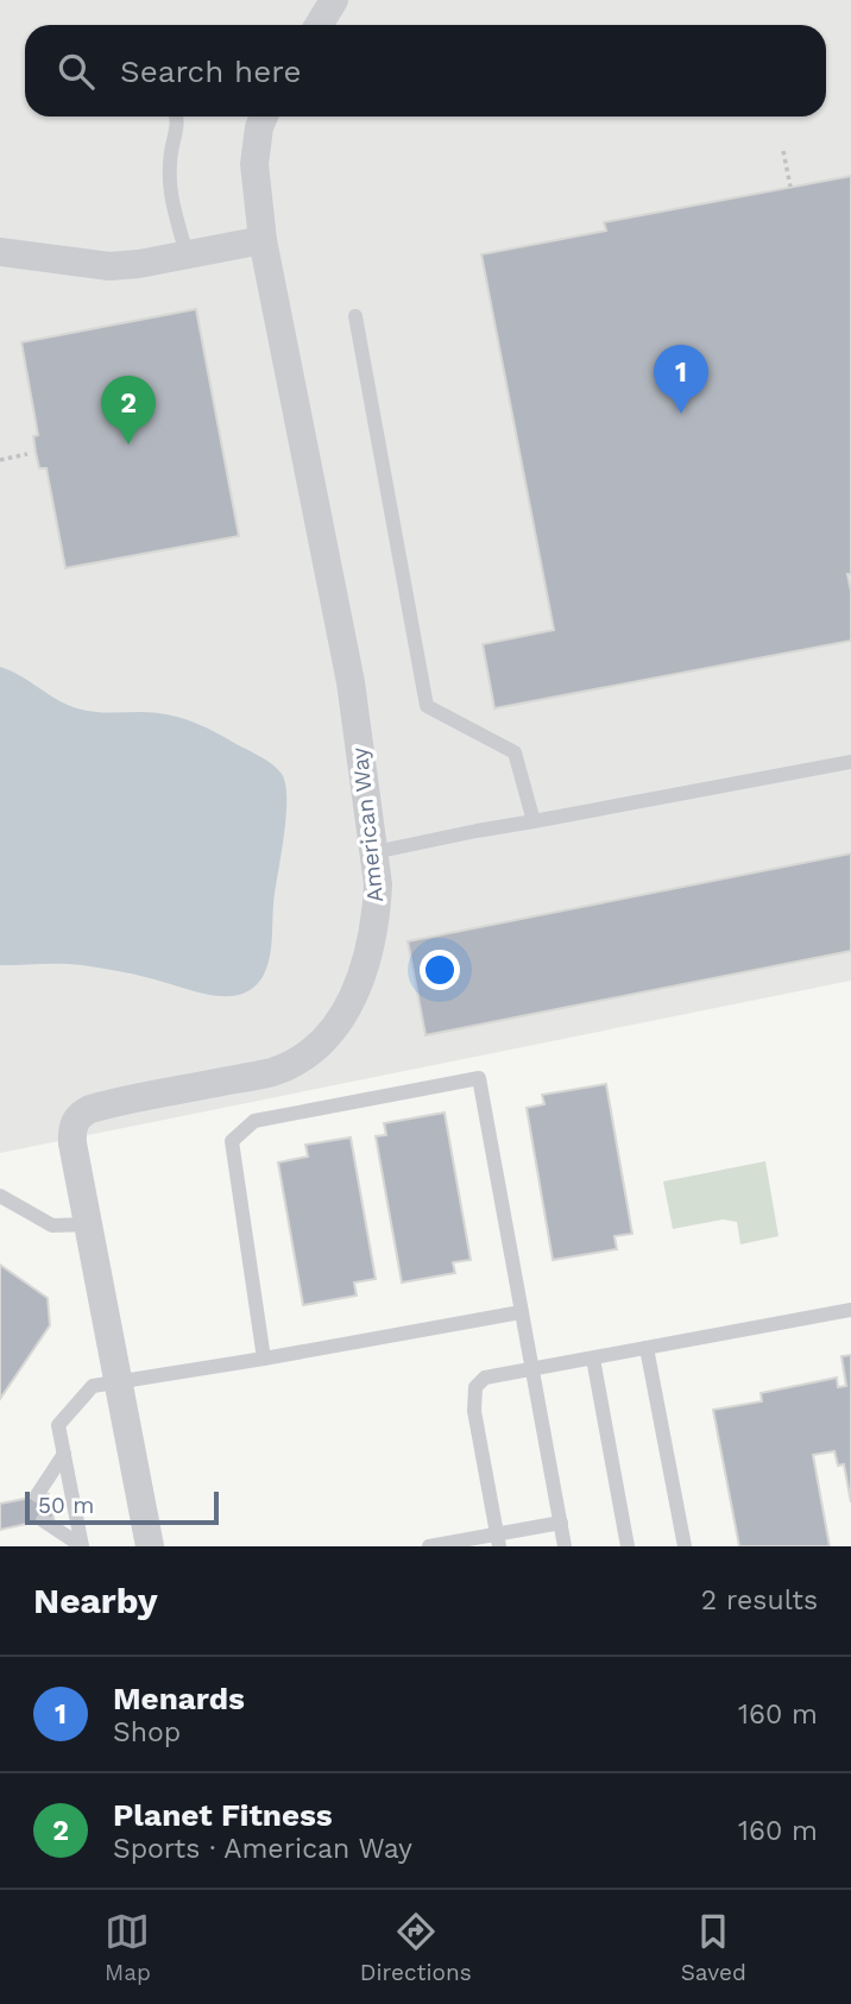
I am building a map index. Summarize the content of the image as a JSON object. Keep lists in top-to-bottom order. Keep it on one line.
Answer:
{"streets":{"street":["American Way"]},"scale_bar":"50 m","page":{"search":"Search here","pins":["1","2"],"scale":"50 m","heading":["Nearby","2 results"],"list":[{"mark":"1","name":"Menards","note":"Shop","value":"160 m"},{"mark":"2","name":"Planet Fitness","note":"Sports · American Way","value":"160 m"}],"nav":["Map","Directions","Saved"]}}
